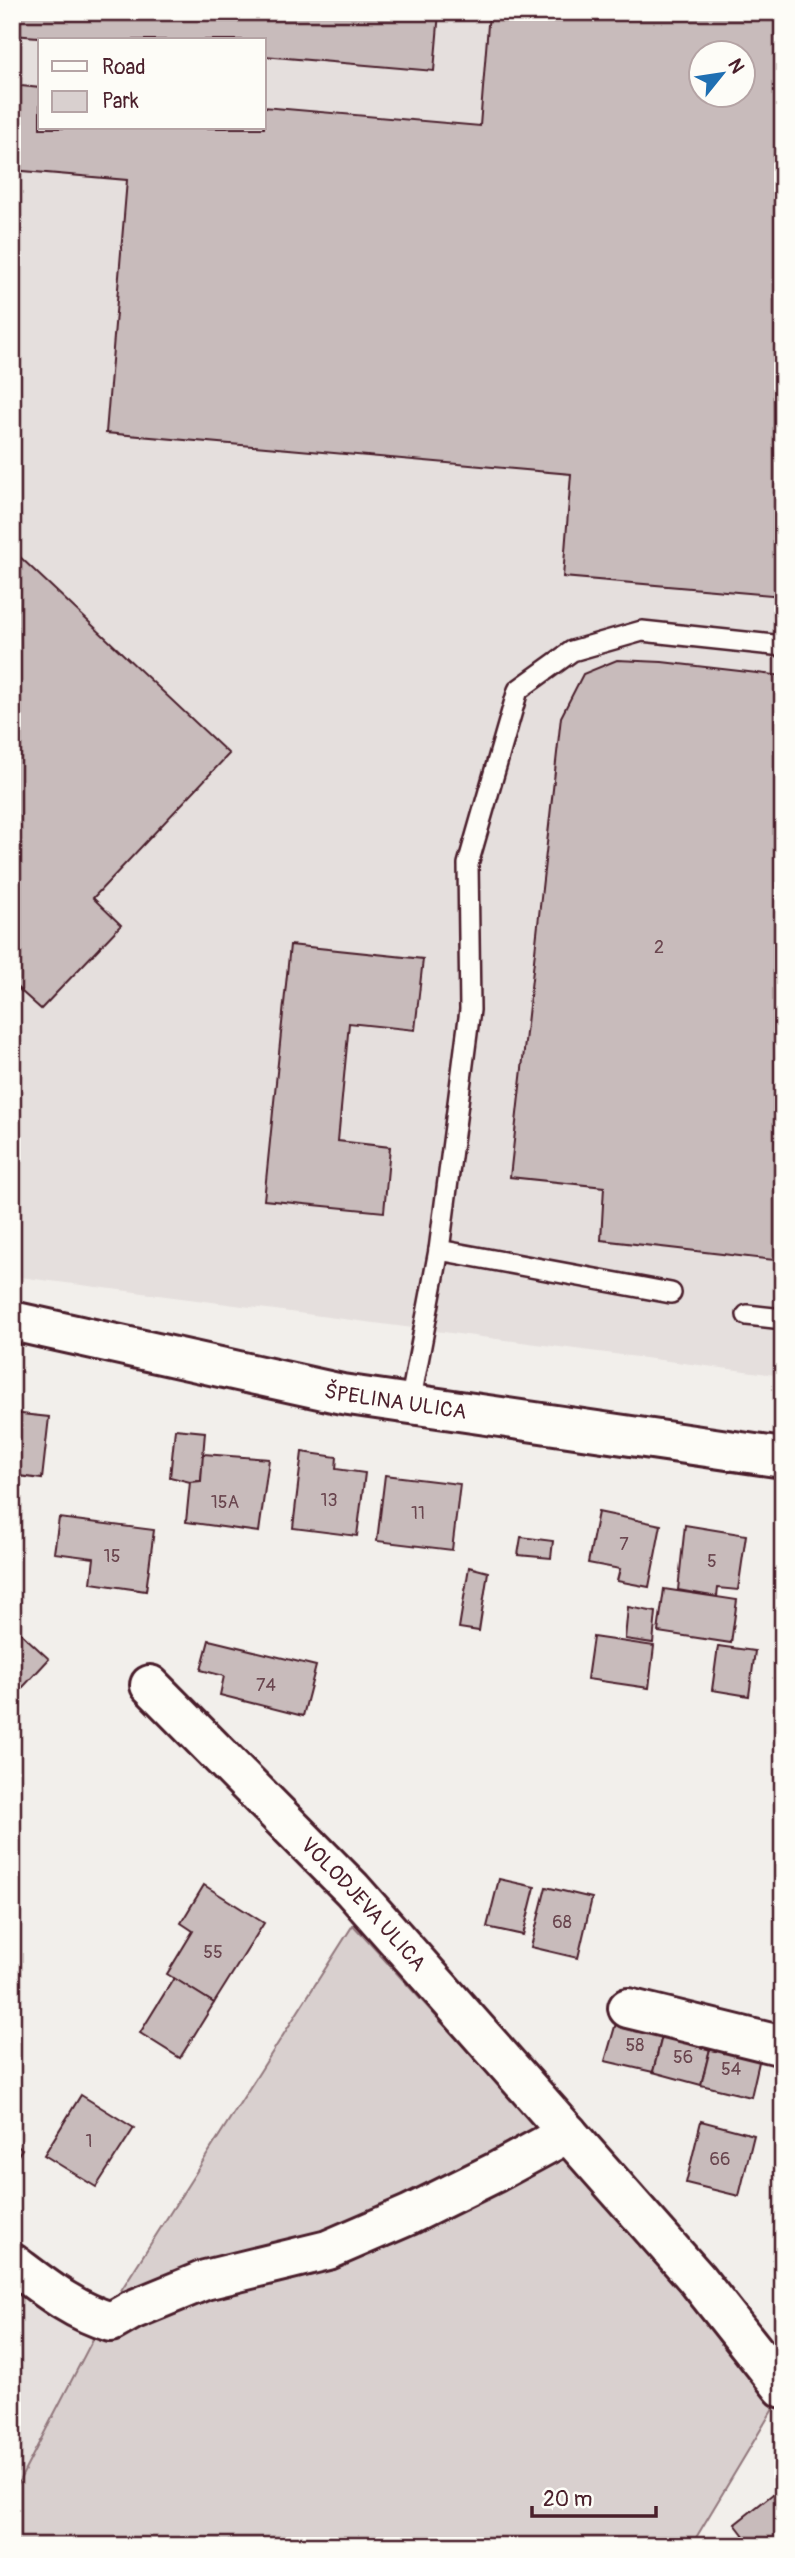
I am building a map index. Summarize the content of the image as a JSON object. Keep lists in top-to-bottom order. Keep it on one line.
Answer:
{"streets":{"street":["ŠPELINA ULICA","VOLODJEVA ULICA"]},"house_numbers":["2","13","15A","11","7","15","5","74","68","55","58","56","54","1","66"],"legend":["Road","Park"],"scale_bar":"20 m","north":"top right"}
